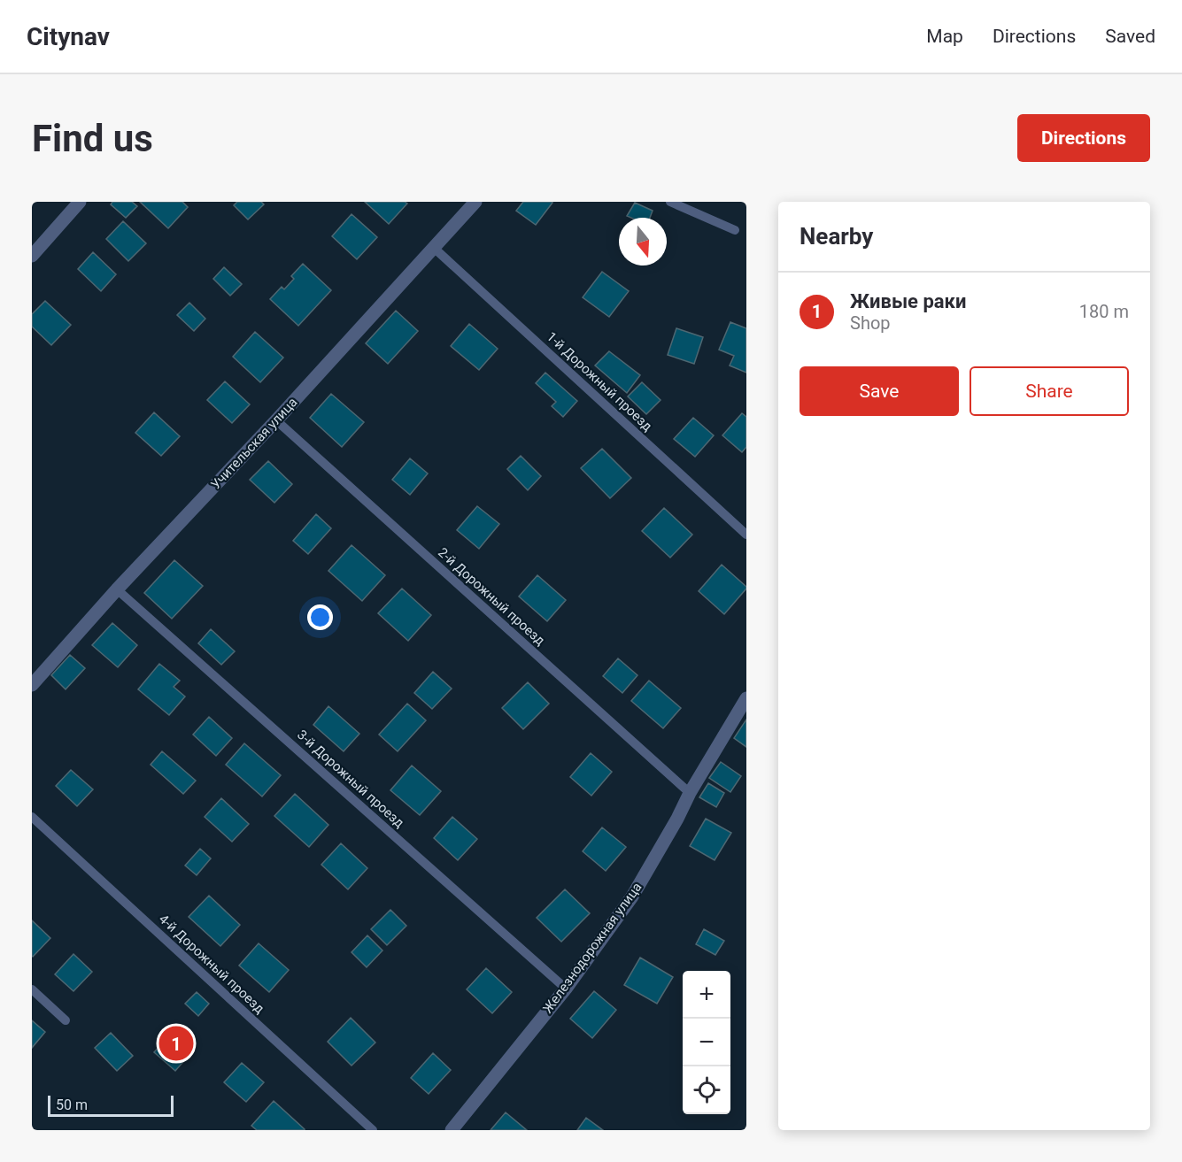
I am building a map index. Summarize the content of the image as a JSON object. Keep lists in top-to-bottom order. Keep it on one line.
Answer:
{"streets":{"street":["Учительская улица","Железнодорожная улица"],"lane":["1-й Дорожный проезд","2-й Дорожный проезд","3-й Дорожный проезд","4-й Дорожный проезд"]},"crossings":[["1-й Дорожный проезд","Учительская улица"],["Учительская улица","2-й Дорожный проезд"],["Учительская улица","3-й Дорожный проезд"],["2-й Дорожный проезд","Железнодорожная улица"],["3-й Дорожный проезд","Железнодорожная улица"]],"scale_bar":"50 m","north":"bottom","page":{"header":"Citynav","nav":["Map","Directions","Saved"],"buttons":["Directions",["Save","Share"]],"title":"Find us","heading":"Nearby","list":[{"mark":"1","name":"Живые раки","note":"Shop","value":"180 m"}],"map_buttons":["+","−"],"pins":"1","scale":"50 m"}}
